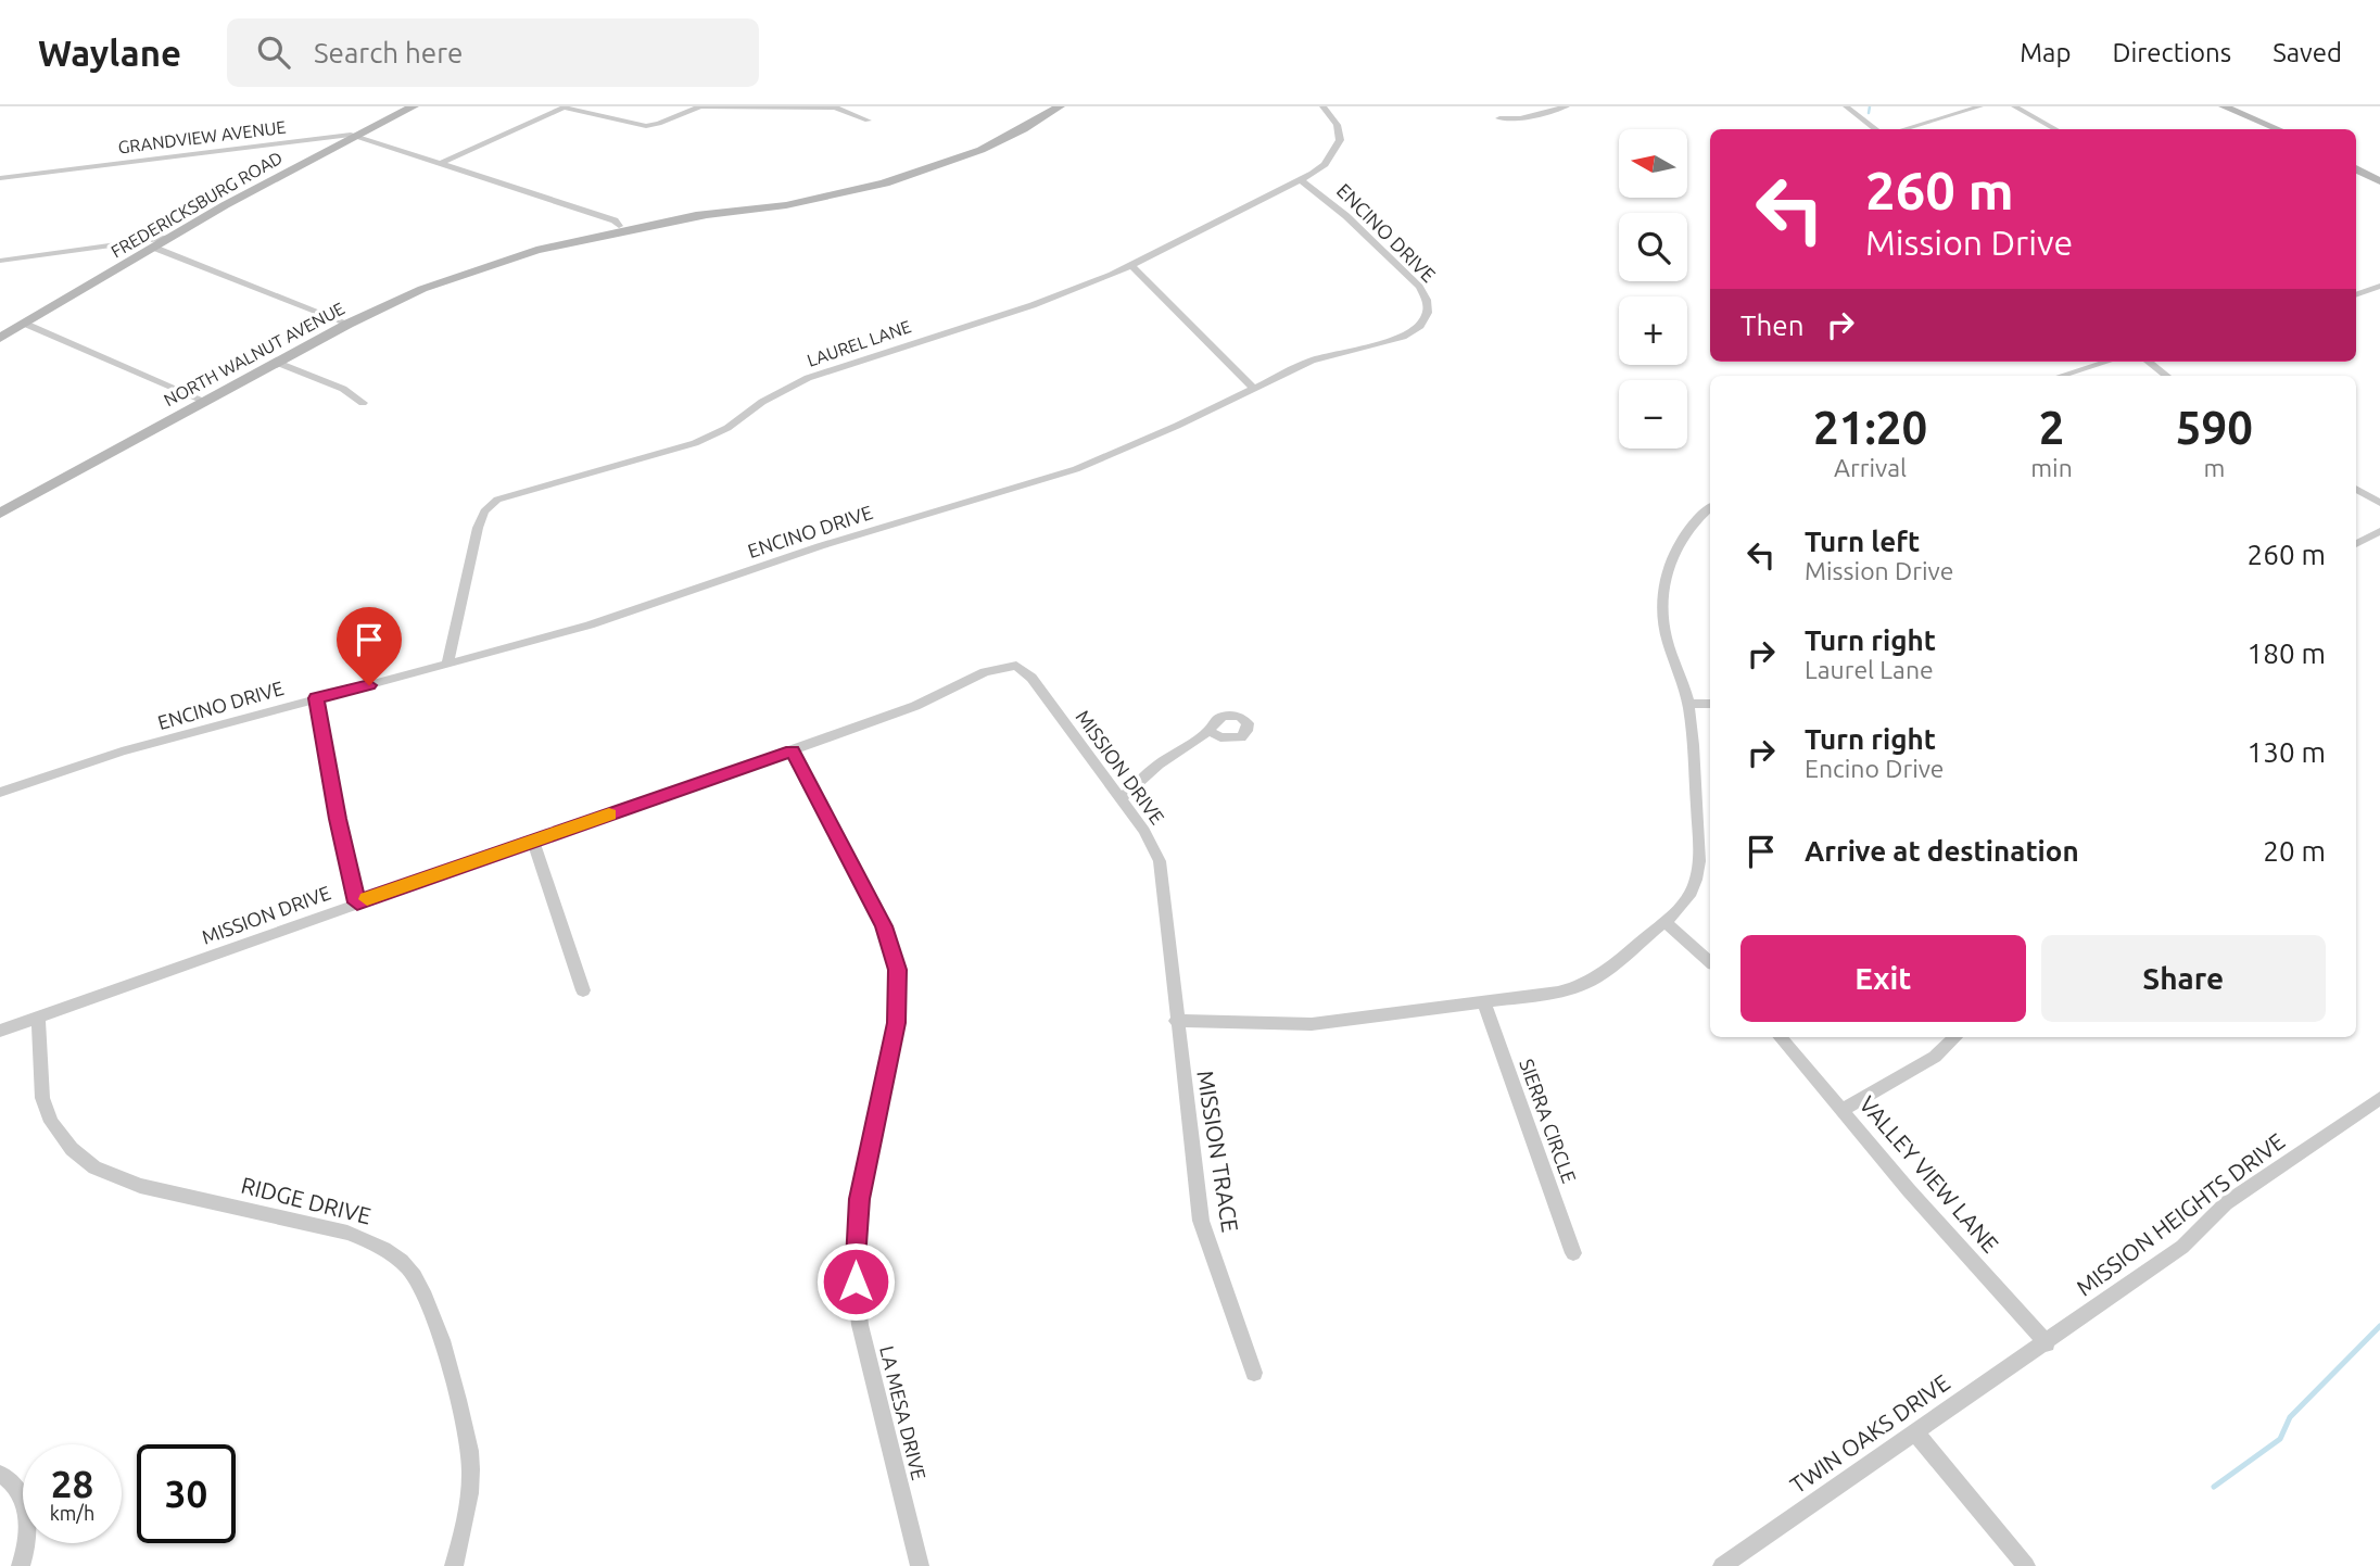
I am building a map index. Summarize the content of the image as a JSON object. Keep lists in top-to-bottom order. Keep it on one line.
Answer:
{"streets":{"main road":["FREDERICKSBURG ROAD","NORTH WALNUT AVENUE"],"street":["GRANDVIEW AVENUE","ENCINO DRIVE","LAUREL LANE","MISSION DRIVE","SIERRA CIRCLE","MISSION TRACE","VALLEY VIEW LANE","RIDGE DRIVE","MISSION HEIGHTS DRIVE","LA MESA DRIVE","TWIN OAKS DRIVE"]},"crossings":[["GRANDVIEW AVENUE","FREDERICKSBURG ROAD"],["GRANDVIEW AVENUE","NORTH WALNUT AVENUE"],["ENCINO DRIVE","LAUREL LANE"],["MISSION DRIVE","MISSION TRACE"],["MISSION DRIVE","RIDGE DRIVE"],["MISSION DRIVE","LA MESA DRIVE"],["VALLEY VIEW LANE","MISSION HEIGHTS DRIVE"],["VALLEY VIEW LANE","TWIN OAKS DRIVE"],["MISSION HEIGHTS DRIVE","TWIN OAKS DRIVE"]],"north":"left","page":{"header":"Waylane","search":"Search here","nav":["Map","Directions","Saved"],"map_buttons":["+","−"],"turn":["260 m","Mission Drive"],"then":"Then","eta":["21:20","Arrival","2","min","590","m"],"list":[{"name":"Turn left","note":"Mission Drive","value":"260 m"},{"name":"Turn right","note":"Laurel Lane","value":"180 m"},{"name":"Turn right","note":"Encino Drive","value":"130 m"},{"name":"Arrive at destination","value":"20 m"}],"buttons":["Exit","Share"],"speed":"28 km/h","limit":"30"}}
